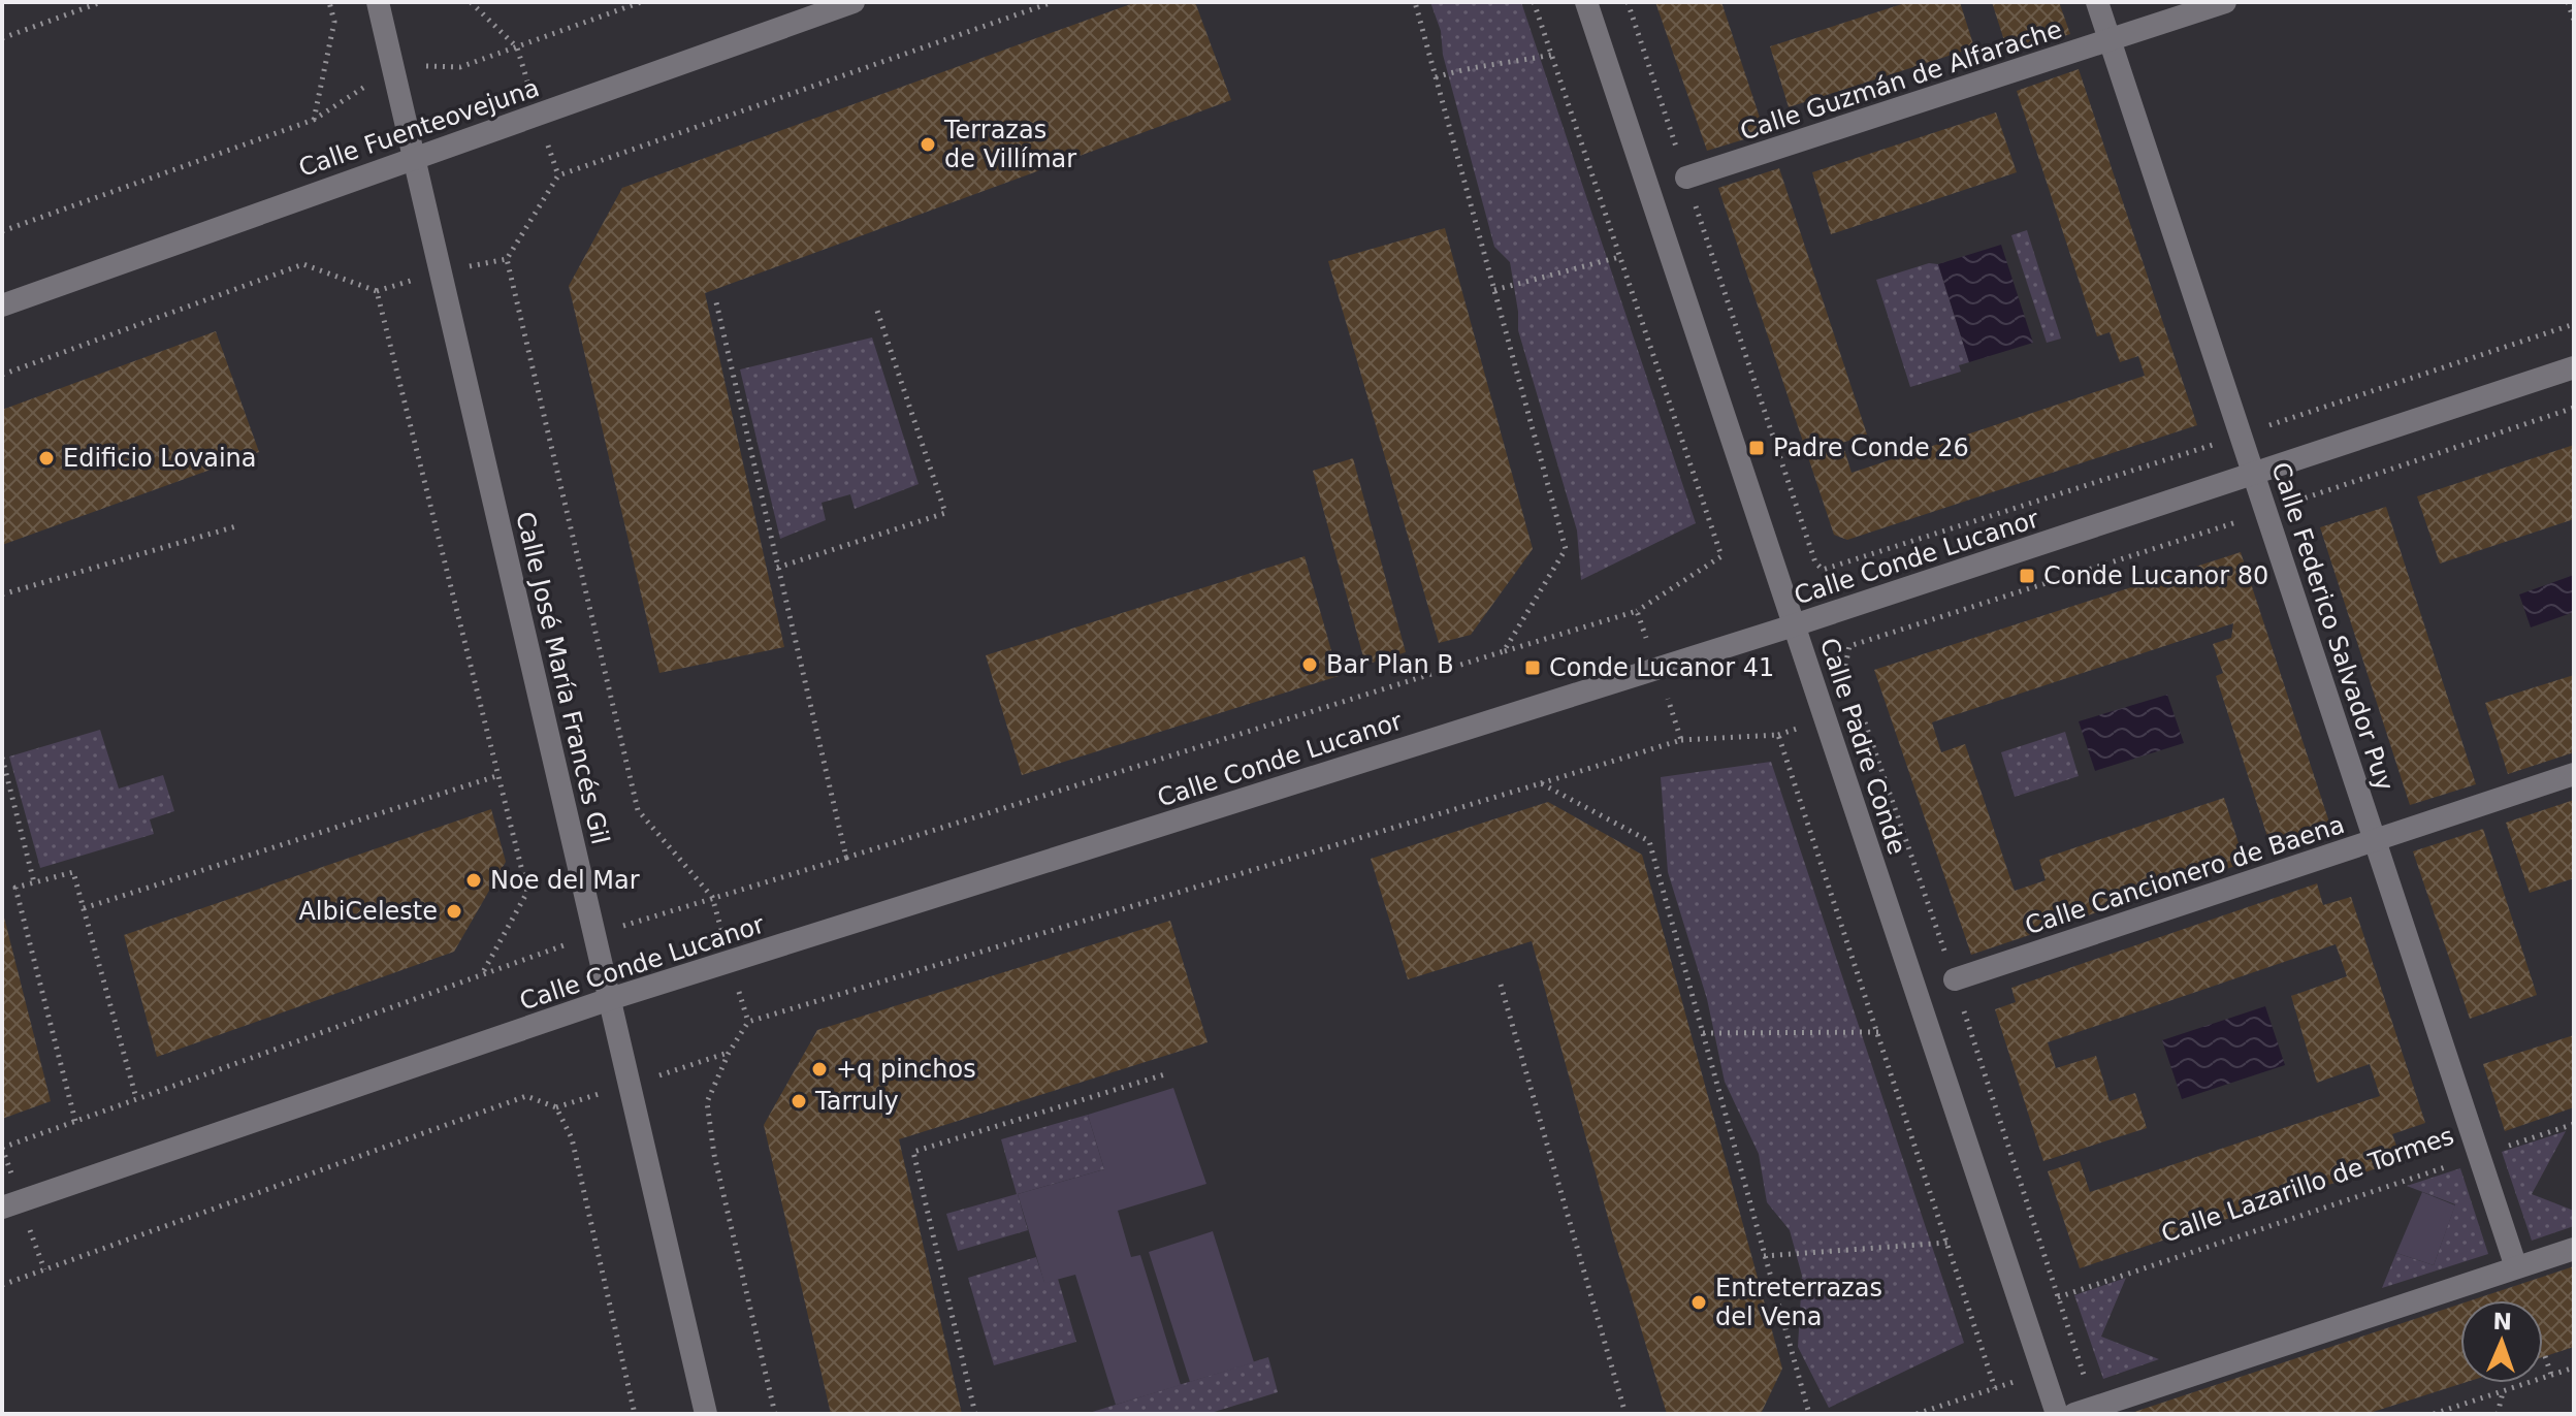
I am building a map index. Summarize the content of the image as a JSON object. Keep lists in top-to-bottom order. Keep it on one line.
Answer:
{"streets":{"street":["Calle Guzmán de Alfarache","Calle Fuenteovejuna","Calle Conde Lucanor","Calle Federico Salvador Puy","Calle José María Francés Gil","Calle Padre Conde","Calle Cancionero de Baena"],"path":["Calle Lazarillo de Tormes"]},"crossings":[["Calle Guzmán de Alfarache","Calle Federico Salvador Puy"],["Calle Fuenteovejuna","Calle José María Francés Gil"],["Calle Conde Lucanor","Calle Federico Salvador Puy"],["Calle Conde Lucanor","Calle José María Francés Gil"],["Calle Conde Lucanor","Calle Padre Conde"],["Calle Federico Salvador Puy","Calle Cancionero de Baena"],["Calle Federico Salvador Puy","Calle Lazarillo de Tormes"]],"places":{"other":["Terrazas de Villímar","Edificio Lovaina","Bar Plan B","Noe del Mar","AlbiCeleste","+q pinchos","Tarruly","Entreterrazas del Vena"],"transit":["Padre Conde 26","Conde Lucanor 80","Conde Lucanor 41"]},"north":"top"}
